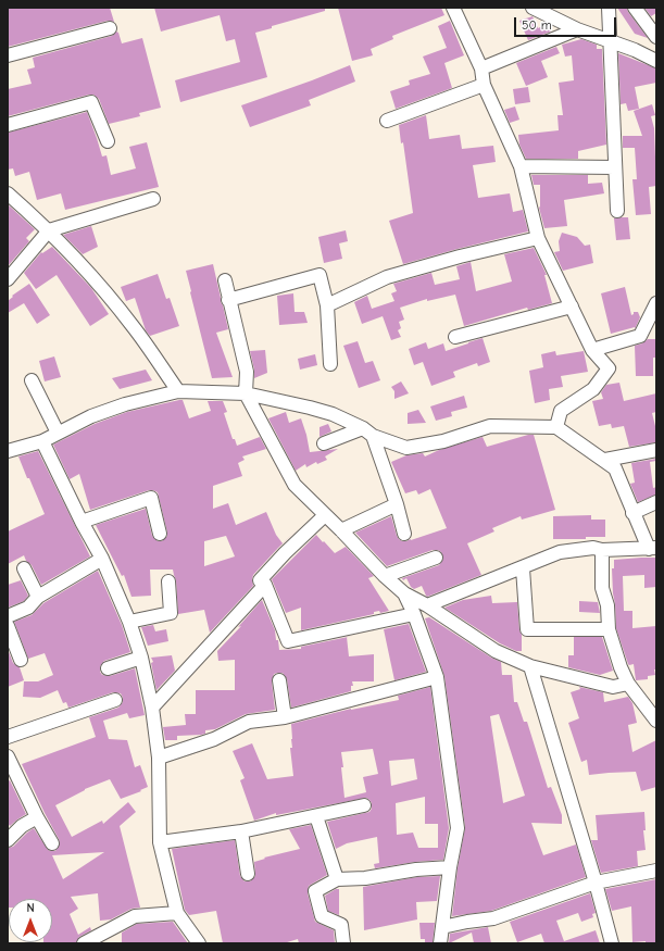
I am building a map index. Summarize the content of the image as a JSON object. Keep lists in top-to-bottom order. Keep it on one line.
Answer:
{"scale_bar":"50 m","north":"top"}
